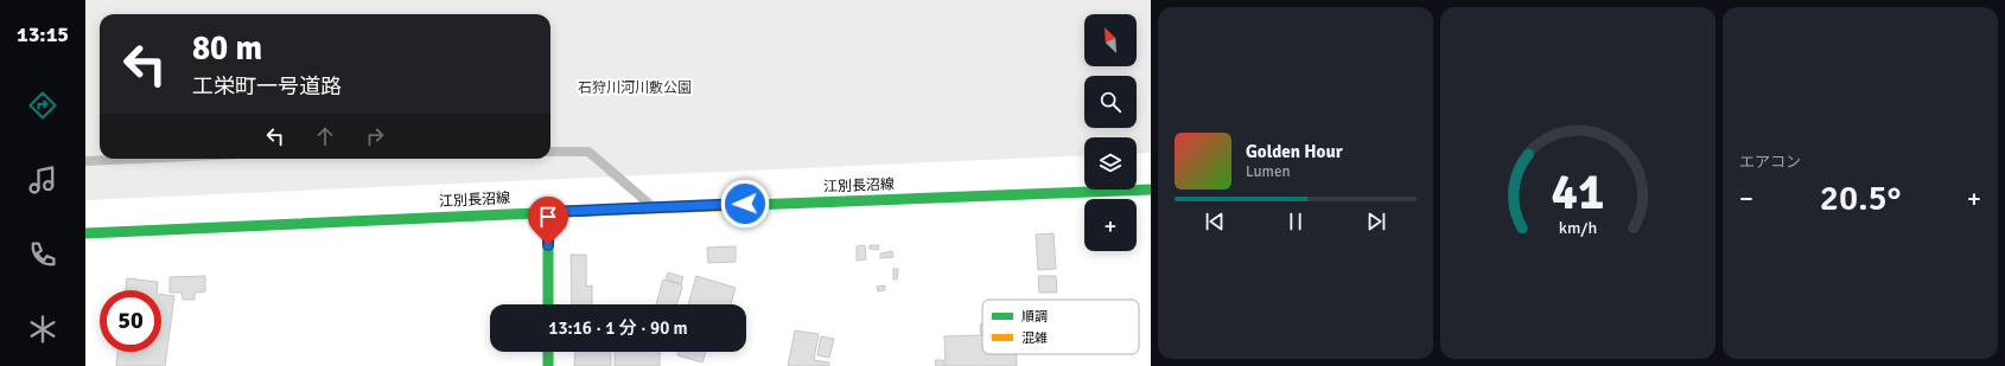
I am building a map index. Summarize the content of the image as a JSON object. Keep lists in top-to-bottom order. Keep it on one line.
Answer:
{"streets":{"main road":["江別長沼線"]},"parks":["石狩川河川敷公園"],"legend":["順調","混雑"],"north":"top left","page":{"tabs":"13:15","tile":"エアコン","map_buttons":"+","turn":["80 m","工栄町一号道路"],"song":["Golden Hour","Lumen"],"heat":["−","20.5°","+"],"limit":"50","trip":"13:16 · 1 分 · 90 m","gauge":["41","km/h"]}}
